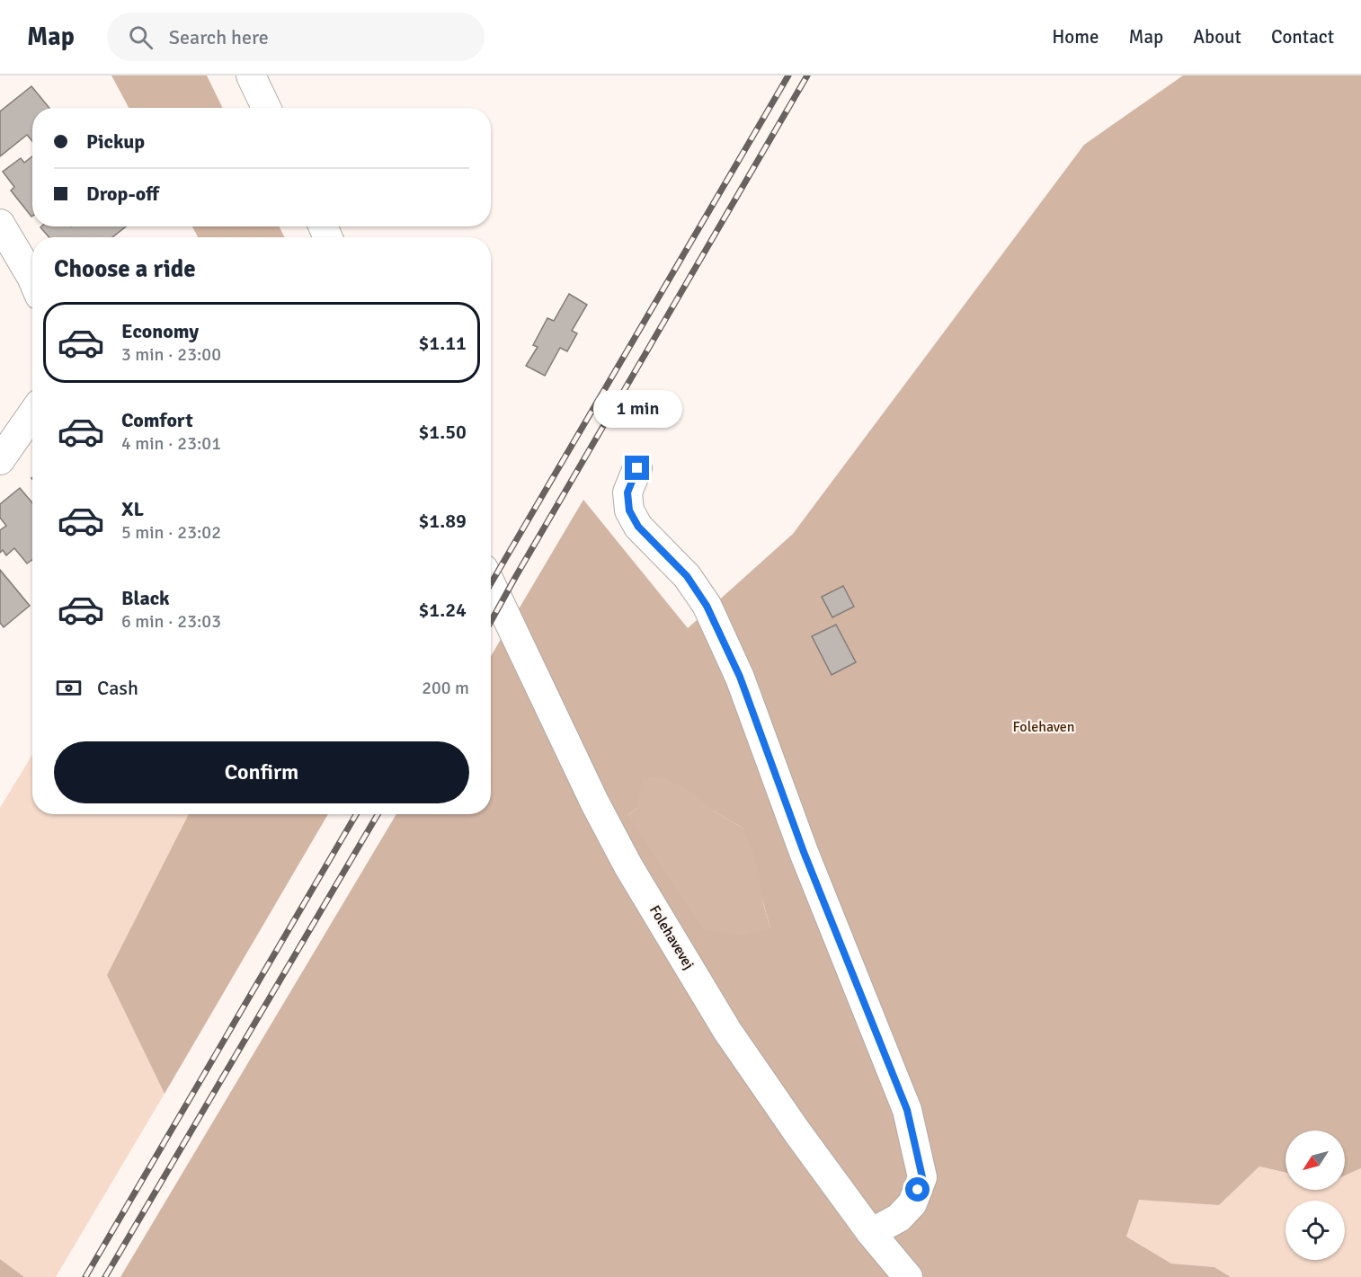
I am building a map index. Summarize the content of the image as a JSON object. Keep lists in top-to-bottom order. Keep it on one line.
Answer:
{"streets":{"street":["Folehavevej"]},"parks":["Folehaven"],"north":"bottom left","page":{"header":"Map","search":"Search here","nav":["Home","Map","About","Contact"],"banner":["Pickup","Drop-off"],"heading":"Choose a ride","list":[{"name":"Economy","note":"3 min · 23:00","value":"$1.11"},{"name":"Comfort","note":"4 min · 23:01","value":"$1.50"},{"name":"XL","note":"5 min · 23:02","value":"$1.89"},{"name":"Black","note":"6 min · 23:03","value":"$1.24"}],"bubble":"1 min","pay":["Cash","200 m"],"buttons":"Confirm"}}
